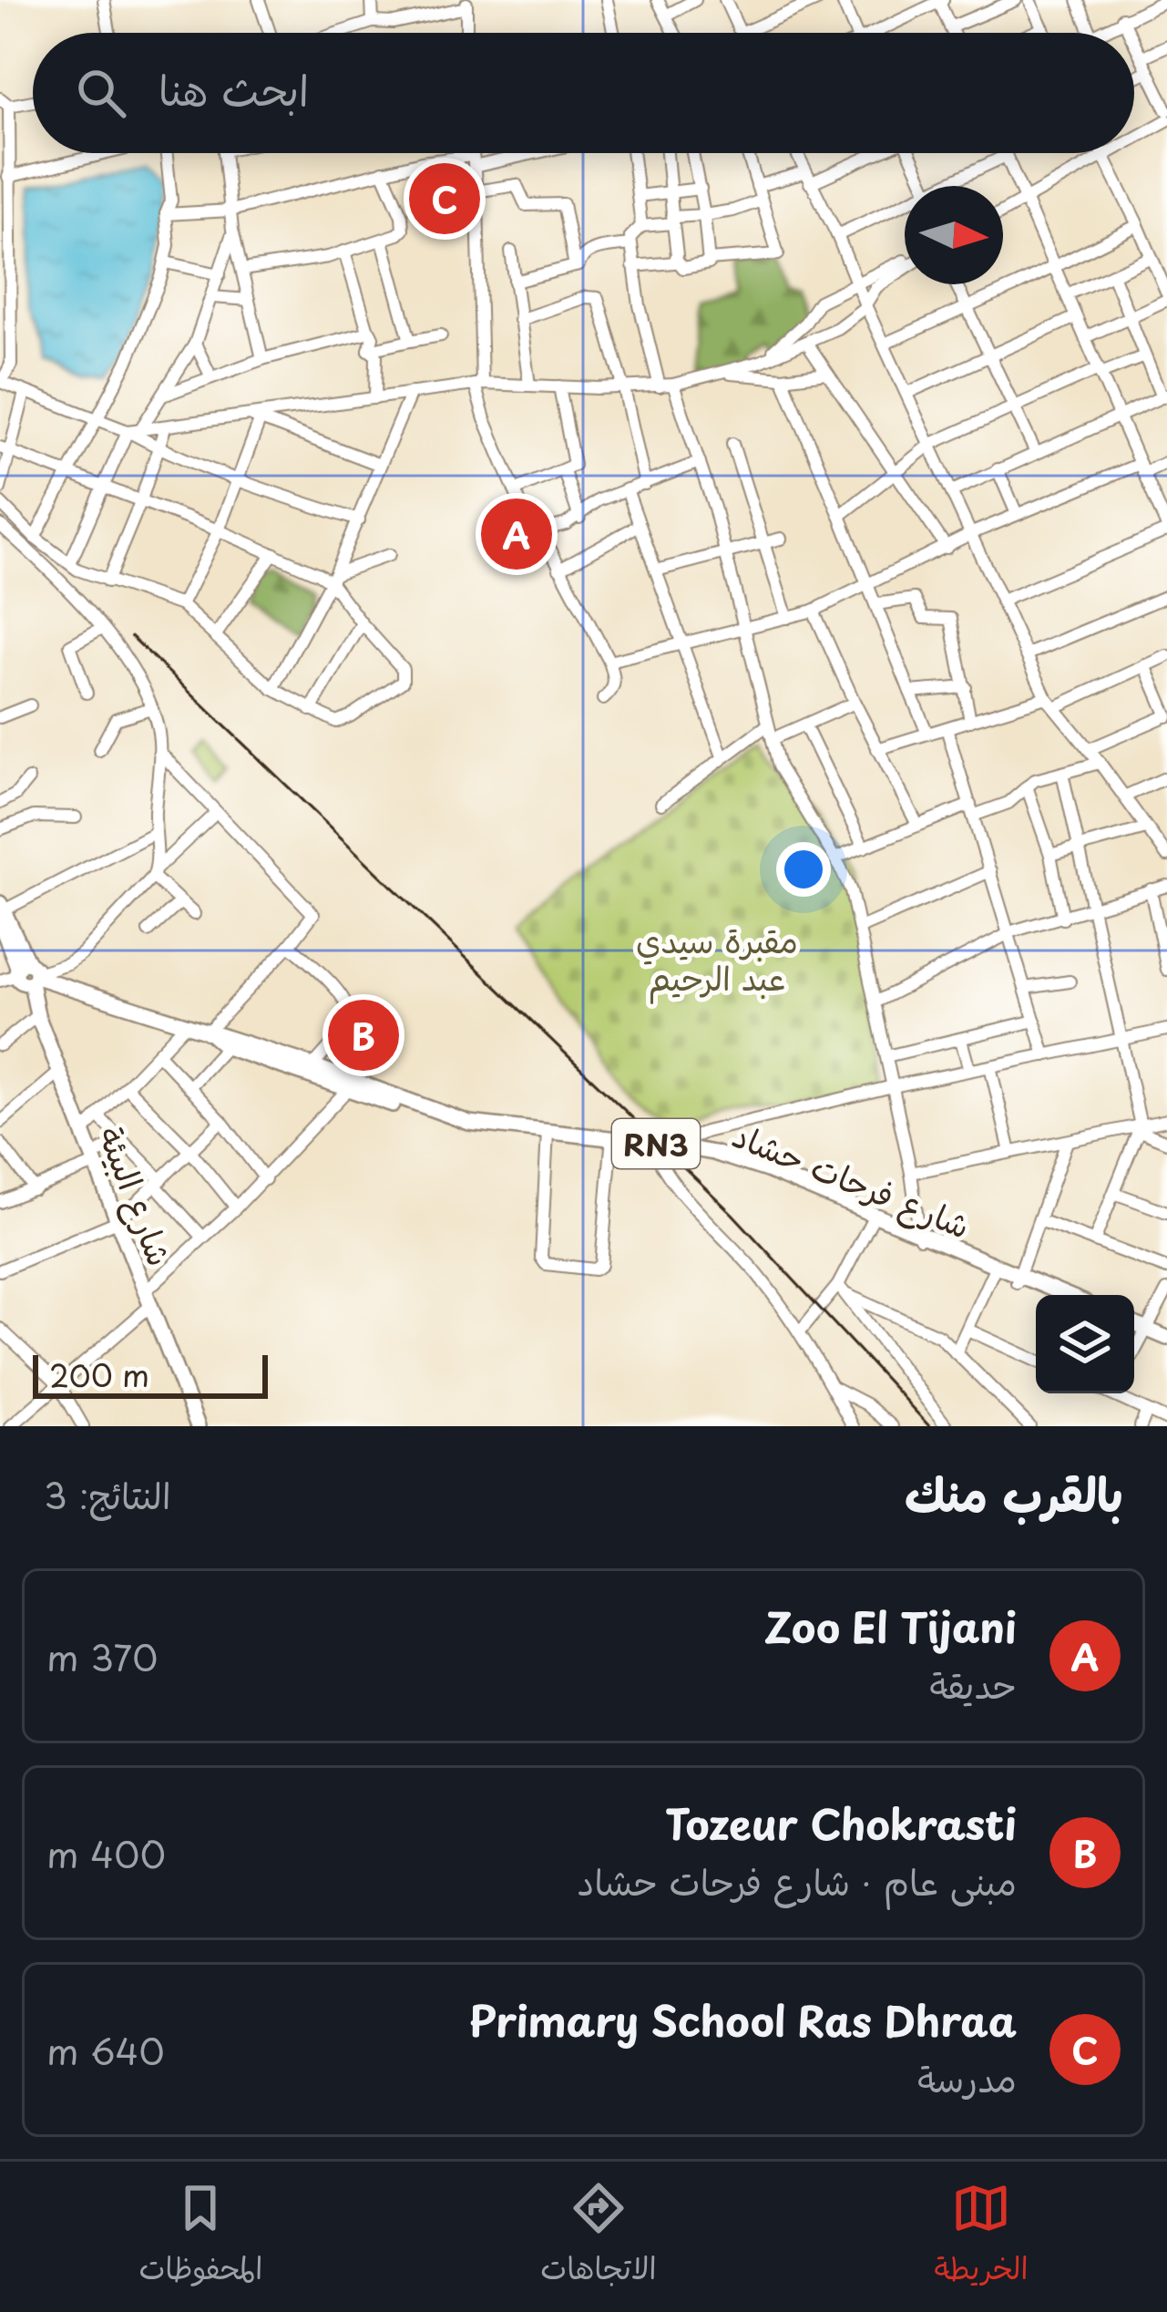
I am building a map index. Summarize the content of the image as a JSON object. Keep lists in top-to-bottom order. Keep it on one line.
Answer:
{"streets":{"main road":["RN3","شارع فرحات حشاد","شارع البيئة"]},"crossings":[["شارع فرحات حشاد","شارع البيئة"]],"parks":["مقبرة سيدي عبد الرحيم"],"scale_bar":"200 m","north":"right","page":{"search":"ابحث هنا","pins":["C","A","B"],"scale":"200 m","heading":["بالقرب منك","النتائج: 3"],"list":[{"mark":"A","name":"Zoo El Tijani","note":"حديقة","value":"370 m"},{"mark":"B","name":"Tozeur Chokrasti","note":"مبنى عام · شارع فرحات حشاد","value":"400 m"},{"mark":"C","name":"Primary School Ras Dhraa","note":"مدرسة","value":"640 m"}],"nav":["الخريطة","الاتجاهات","المحفوظات"]}}
